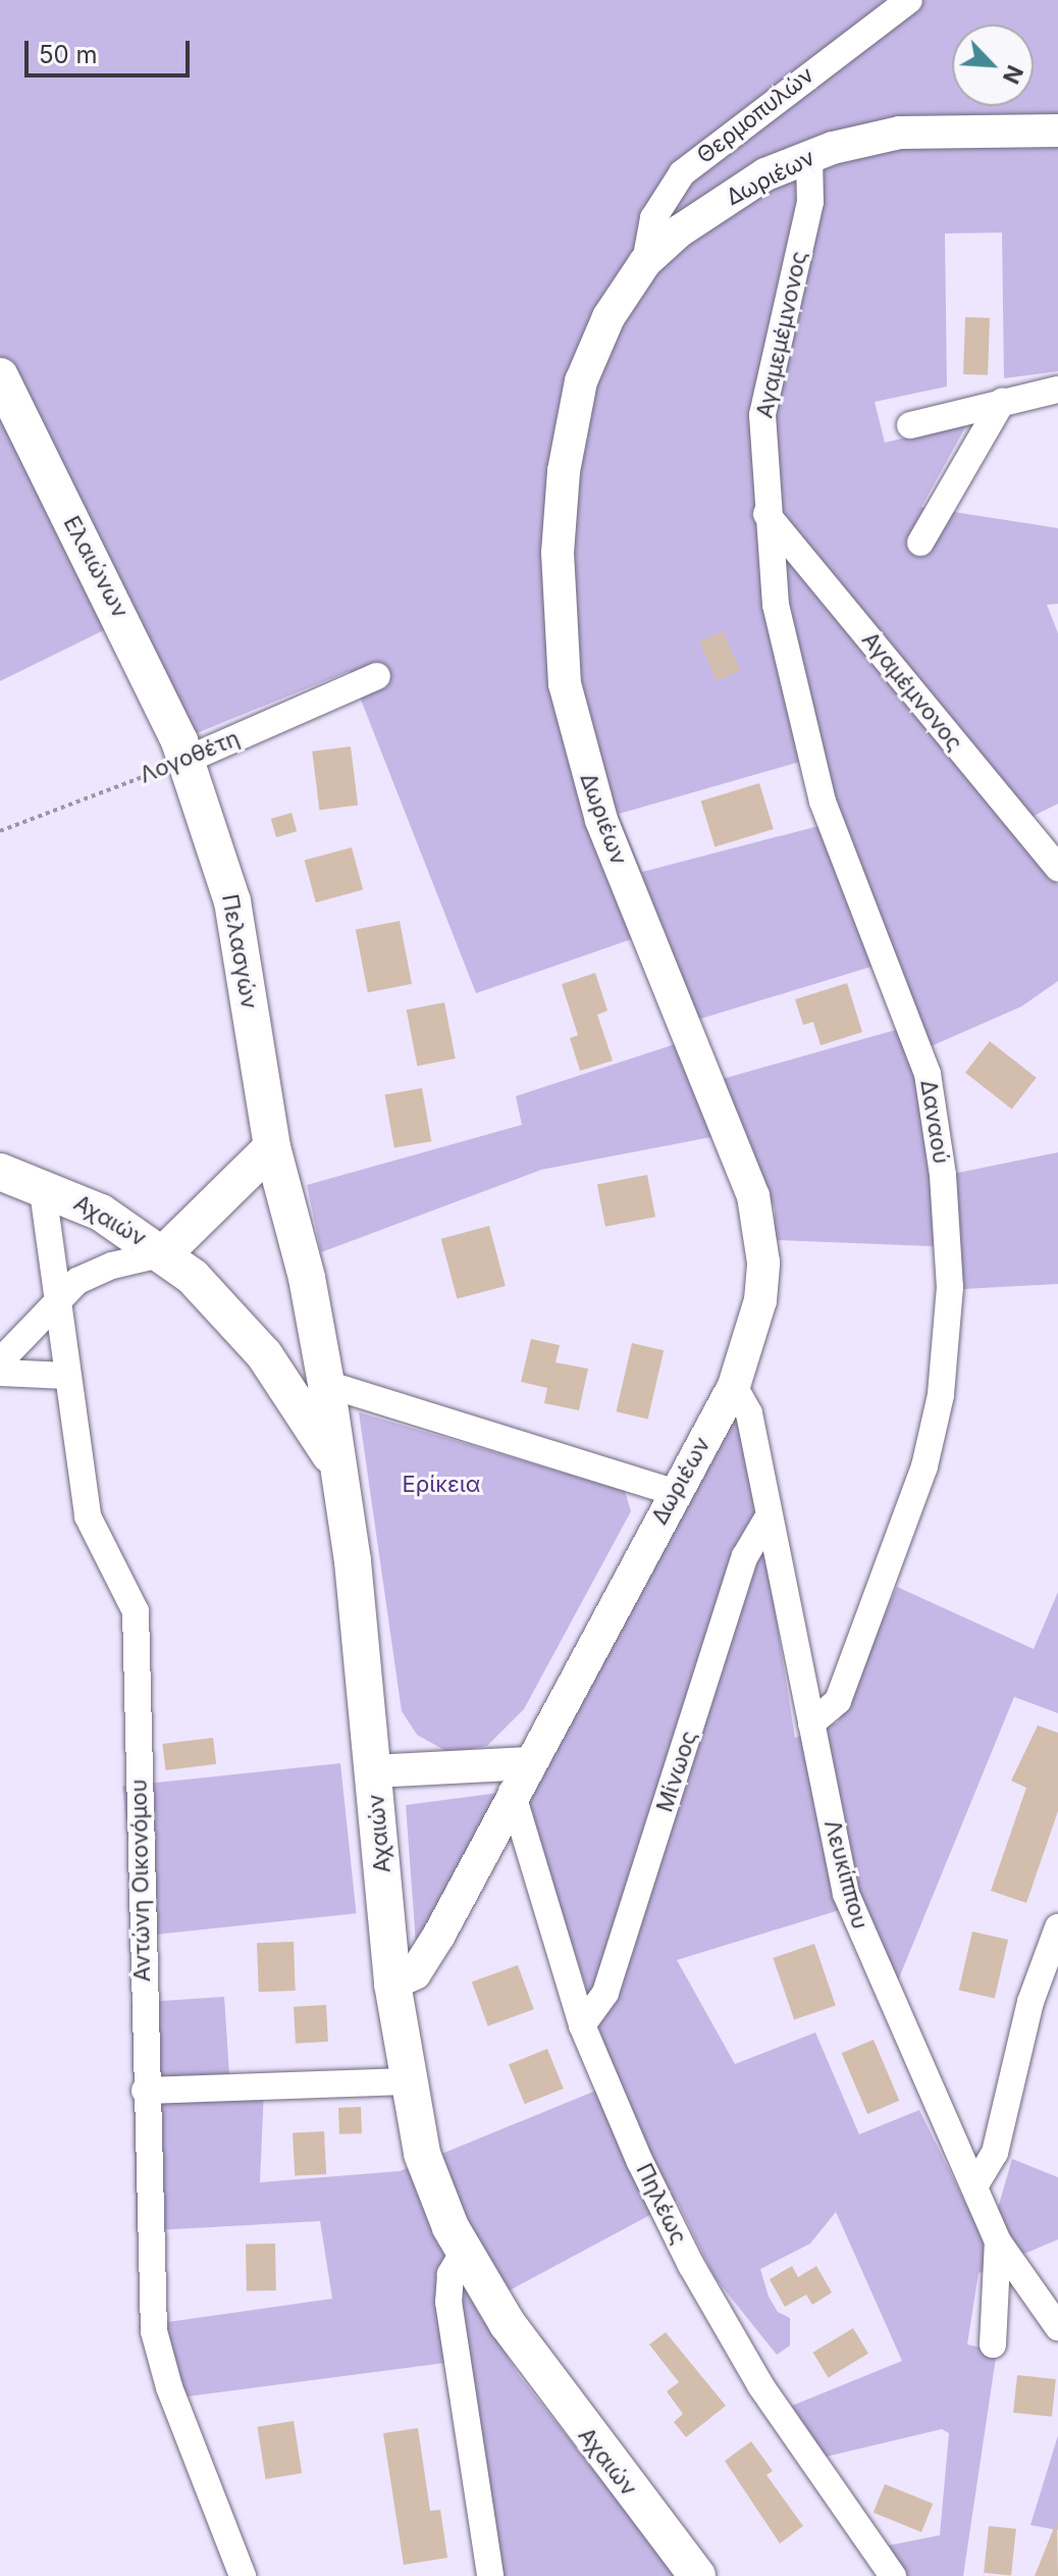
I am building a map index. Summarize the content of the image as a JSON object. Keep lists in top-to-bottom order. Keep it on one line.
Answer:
{"streets":{"main road":["Ελαιώνων","Πελασγών","Αχαιών"],"street":["Θερμοπυλών","Δωριέων","Αγαμεμέμνονος","Αγαμέμνονος","Λογοθέτη","Δαναού","Μίνωος","Λευκίππου","Αντώνη Οικονόμου","Πηλέως"]},"crossings":[["Θερμοπυλών","Δωριέων"],["Δωριέων","Αγαμεμέμνονος"],["Δωριέων","Αχαιών"],["Δωριέων","Λευκίππου"],["Δωριέων","Πηλέως"],["Αγαμεμέμνονος","Αγαμέμνονος"],["Αγαμεμέμνονος","Δαναού"],["Ελαιώνων","Λογοθέτη"],["Ελαιώνων","Πελασγών"],["Αγαμέμνονος","Δαναού"],["Λογοθέτη","Πελασγών"],["Πελασγών","Αχαιών"],["Δαναού","Λευκίππου"],["Αχαιών","Αντώνη Οικονόμου"],["Μίνωος","Λευκίππου"],["Μίνωος","Πηλέως"]],"parks":["Ερίκεια"],"scale_bar":"50 m","north":"bottom right"}
